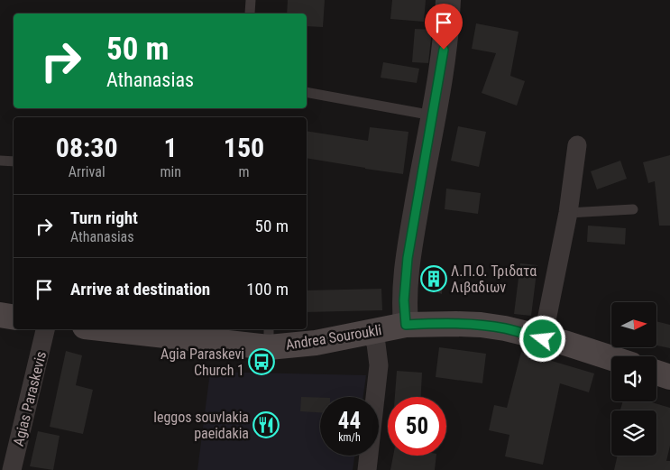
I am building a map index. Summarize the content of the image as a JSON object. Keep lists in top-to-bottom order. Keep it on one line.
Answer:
{"streets":{"main road":["Andrea Souroukli"],"street":["Agias Paraskevis"]},"places":{"building":["Λ.Π.Ο. Τριδατα Λιβαδιων"],"bus stop":["Agia Paraskevi Church 1"],"restaurant":["leggos souvlakia paeidakia"]},"north":"right","page":{"turn":["50 m","Athanasias"],"eta":["08:30","Arrival","1","min","150","m"],"list":[{"name":"Turn right","note":"Athanasias","value":"50 m"},{"name":"Arrive at destination","value":"100 m"}],"speed":"44 km/h","limit":"50"}}
